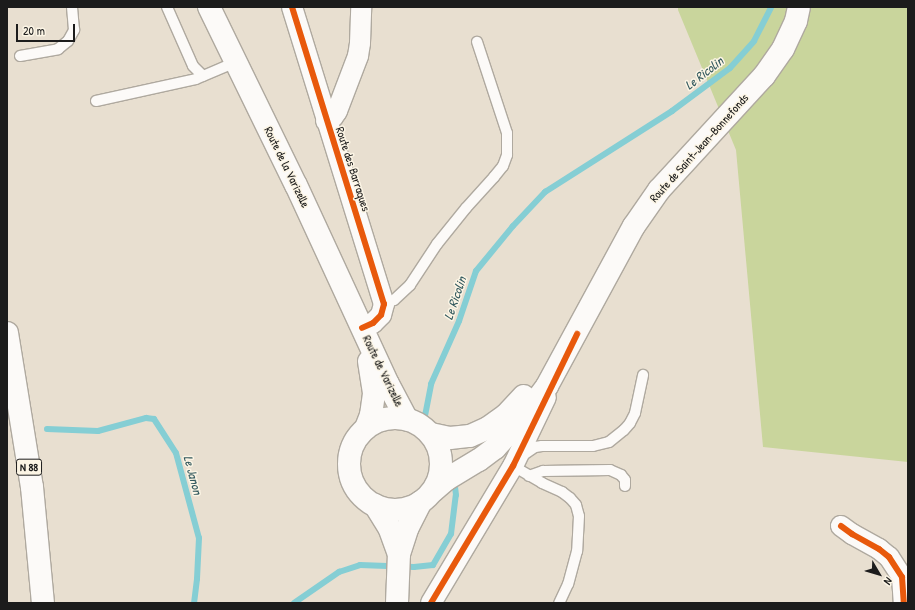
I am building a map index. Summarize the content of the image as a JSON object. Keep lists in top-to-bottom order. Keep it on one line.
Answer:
{"streets":{"main road":["Route de Saint-Jean-Bonnefonds","Route de la Varizelle","Route de Varizelle","N 88"],"street":["Route des Barraques"]},"crossings":[["Route de Saint-Jean-Bonnefonds","Route de Varizelle"],["Route de la Varizelle","Route de Varizelle"]],"water":["Le Ricolin","Le Janon"],"scale_bar":"20 m","north":"bottom right"}
